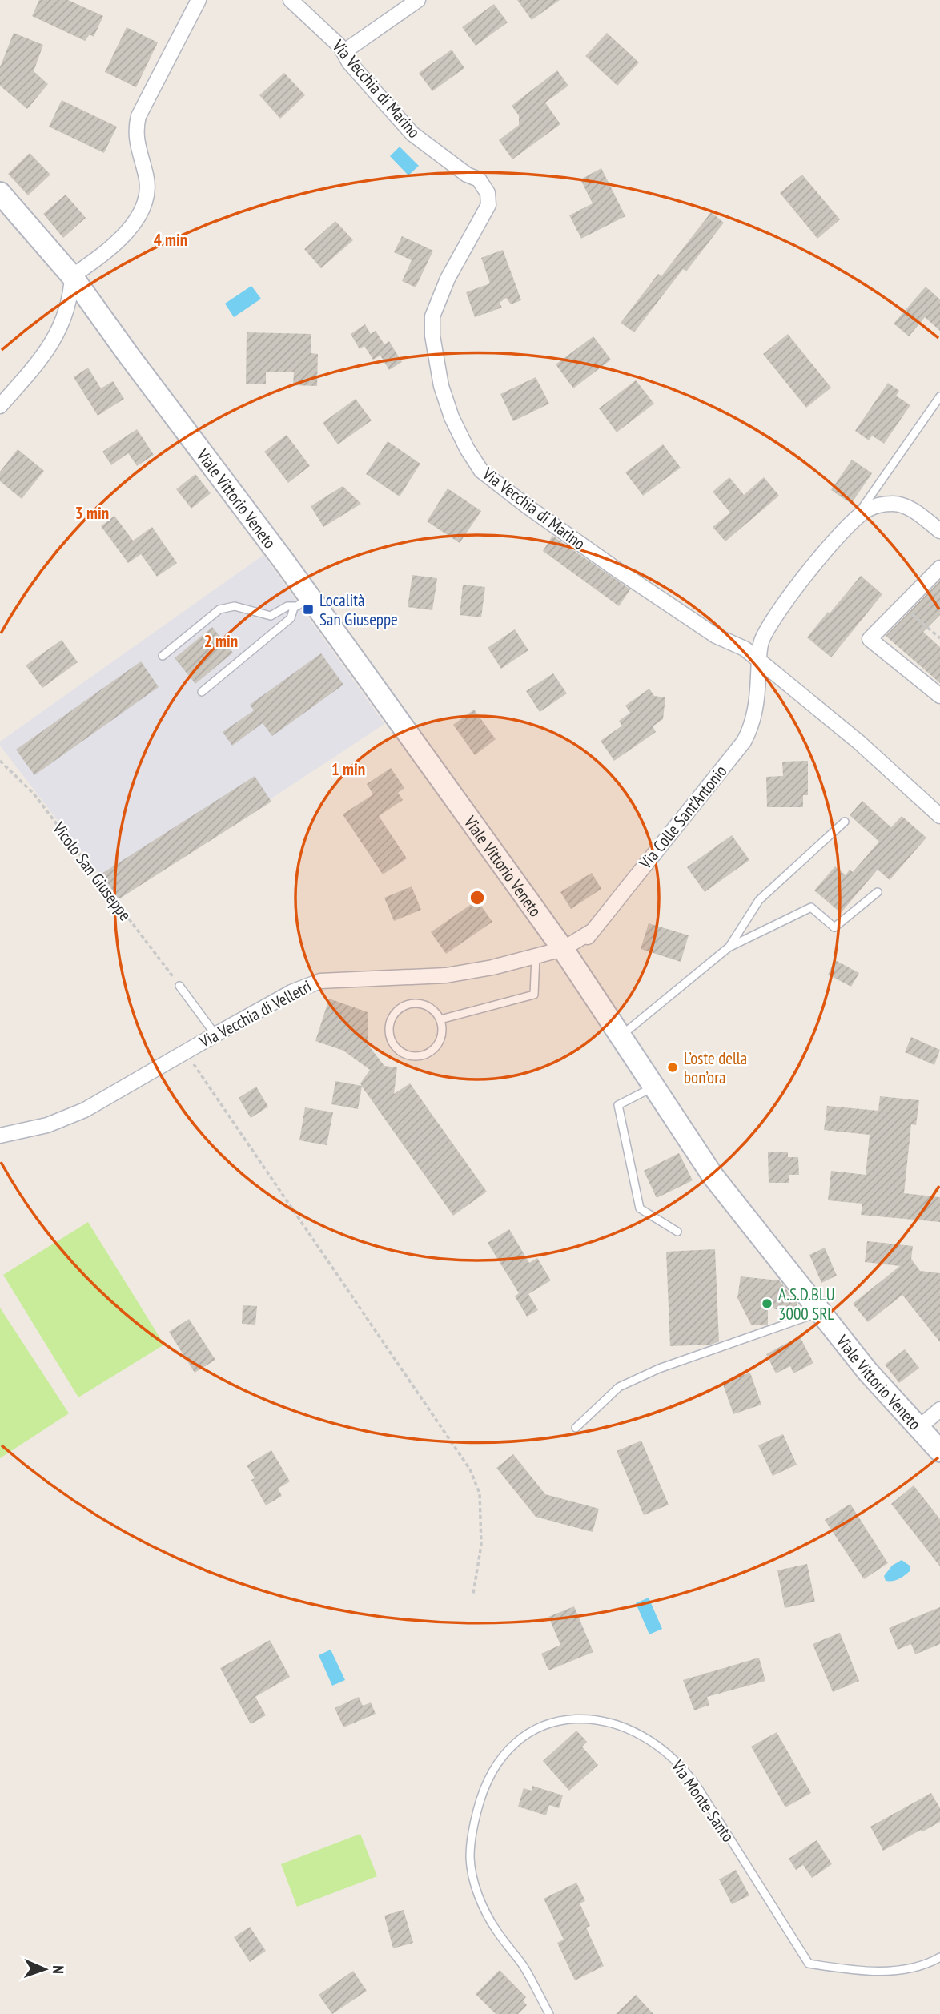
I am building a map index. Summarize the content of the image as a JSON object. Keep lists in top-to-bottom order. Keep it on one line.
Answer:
{"streets":{"main road":["Viale Vittorio Veneto"],"street":["Via Vecchia di Marino","Via Colle Sant'Antonio","Via Vecchia di Velletri"],"lane":["Via Monte Santo"],"path":["Vicolo San Giuseppe"]},"crossings":[["Via Vecchia di Marino","Via Colle Sant'Antonio"],["Viale Vittorio Veneto","Via Colle Sant'Antonio"],["Viale Vittorio Veneto","Via Vecchia di Velletri"],["Via Colle Sant'Antonio","Via Vecchia di Velletri"]],"places":{"transit":["Località San Giuseppe"],"other":["L’oste della bon’ora","A.S.D.BLU 3000 SRL"]},"north":"right","rings":["4 min","3 min","2 min","1 min"]}
